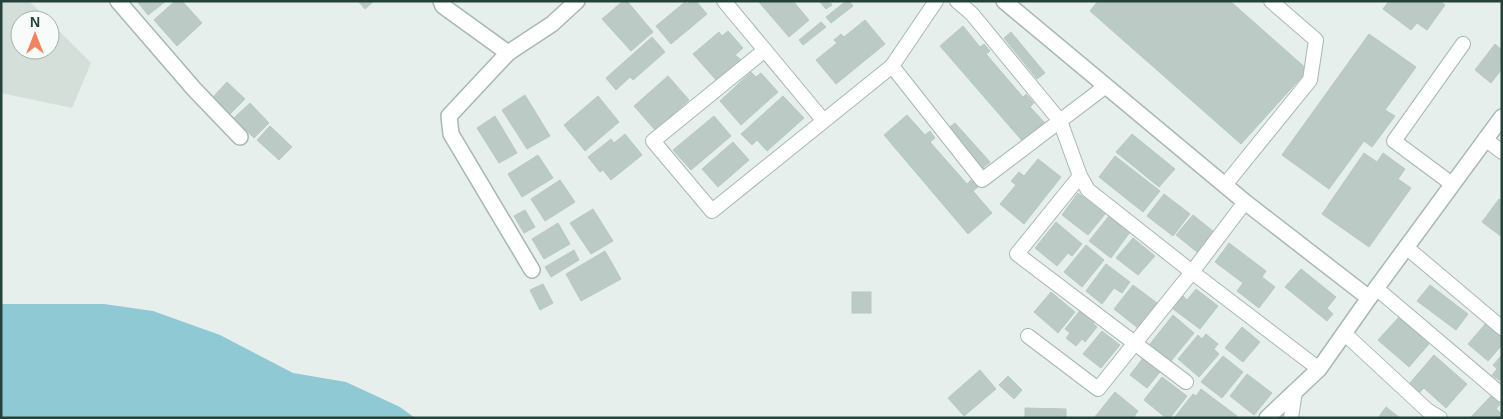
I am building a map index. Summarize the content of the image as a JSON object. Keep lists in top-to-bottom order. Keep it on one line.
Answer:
{"north":"top"}
